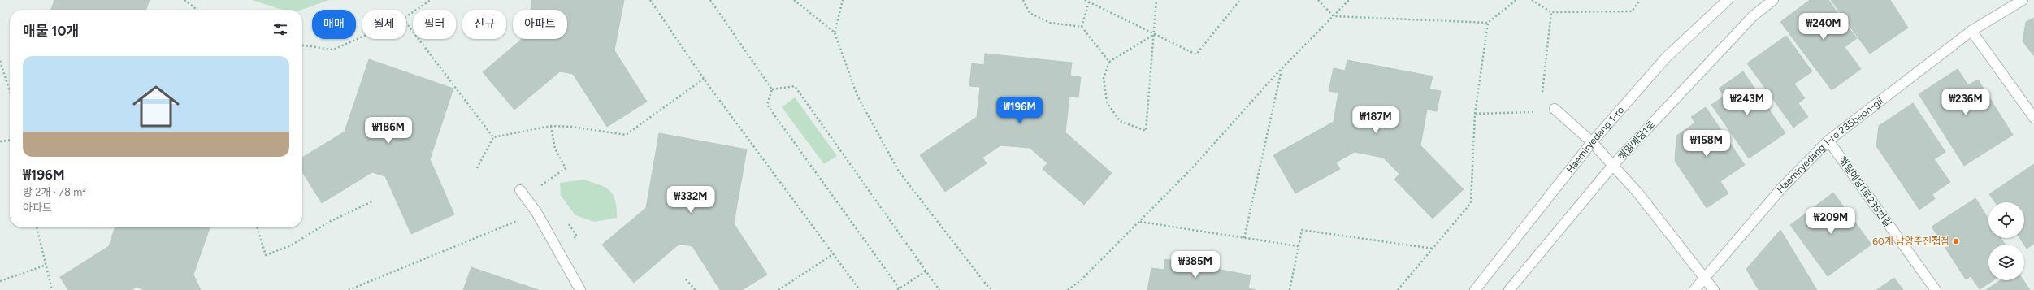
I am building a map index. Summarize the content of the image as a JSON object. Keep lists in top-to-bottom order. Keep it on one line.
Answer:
{"streets":{"street":["Haemiryedang 1-ro","해밀예당1로","Haemiryedang 1-ro 235beon-gil","해밀예당1로235번길"]},"crossings":[["Haemiryedang 1-ro 235beon-gil","해밀예당1로235번길"]],"places":["60계 남양주진접점"],"page":{"chip":["매매","월세","필터","신규","아파트"],"heading":"매물 10개","price":["₩240M","₩243M","₩236M","₩196M","₩187M","₩186M","₩158M","₩332M","₩209M","₩385M"],"list":[{"name":"₩196M","note":"방 2개 · 78 m² · 아파트"}]}}
